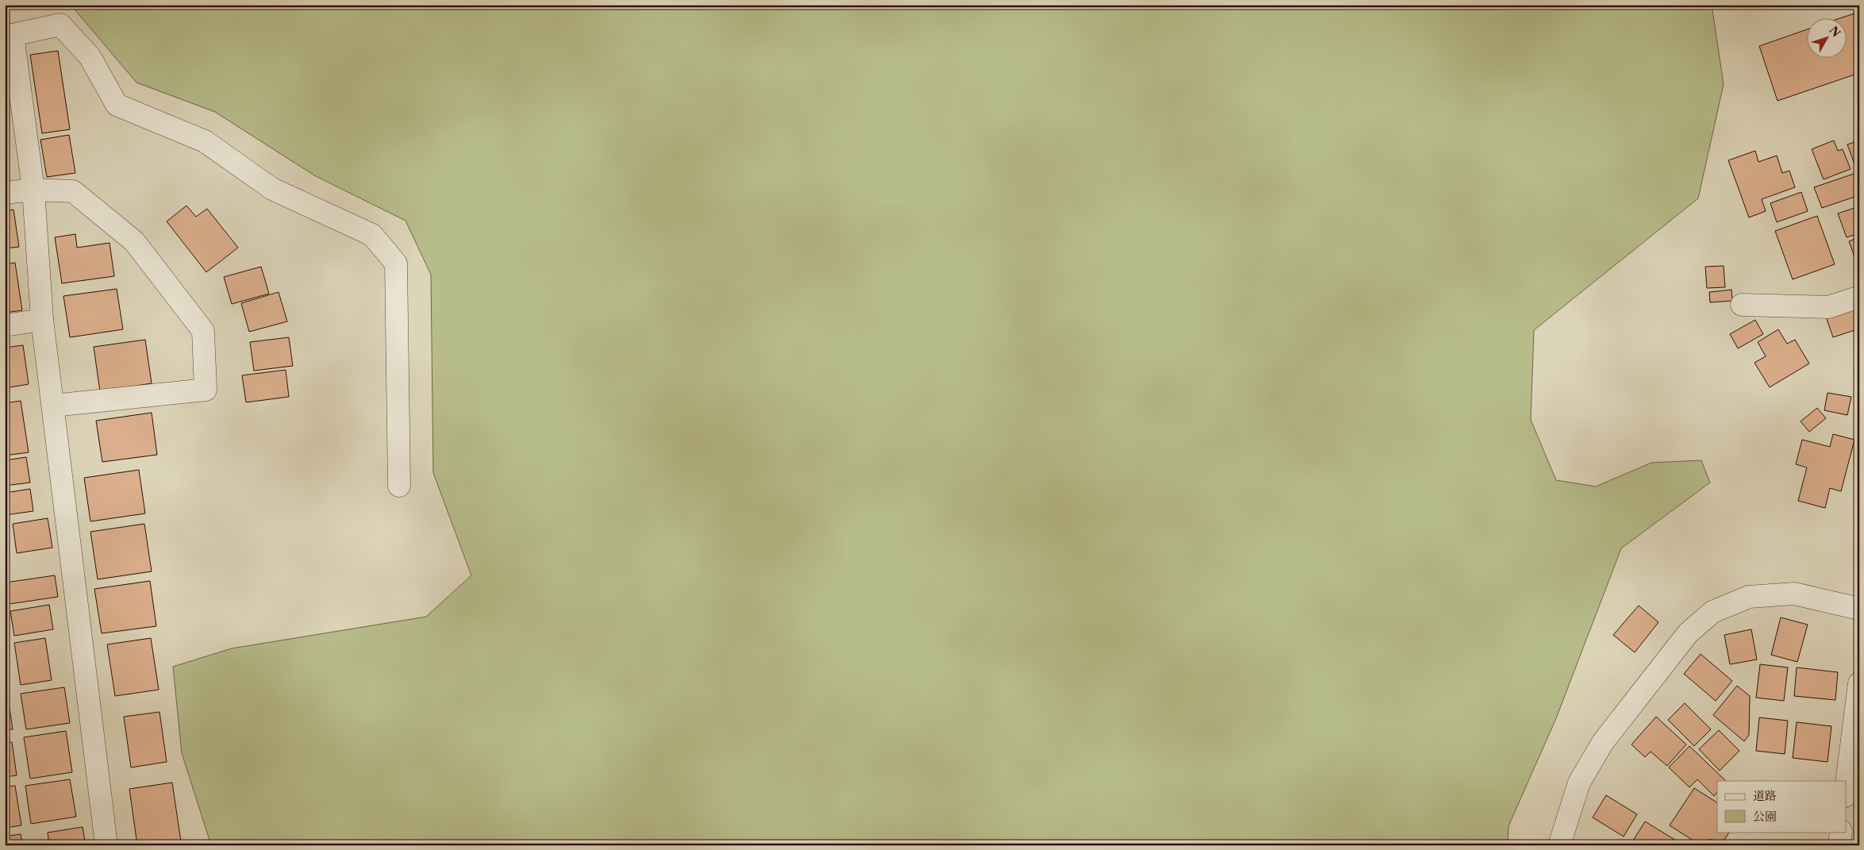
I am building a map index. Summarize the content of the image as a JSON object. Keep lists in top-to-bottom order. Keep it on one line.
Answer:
{"legend":["道路","公園"],"north":"top right"}
